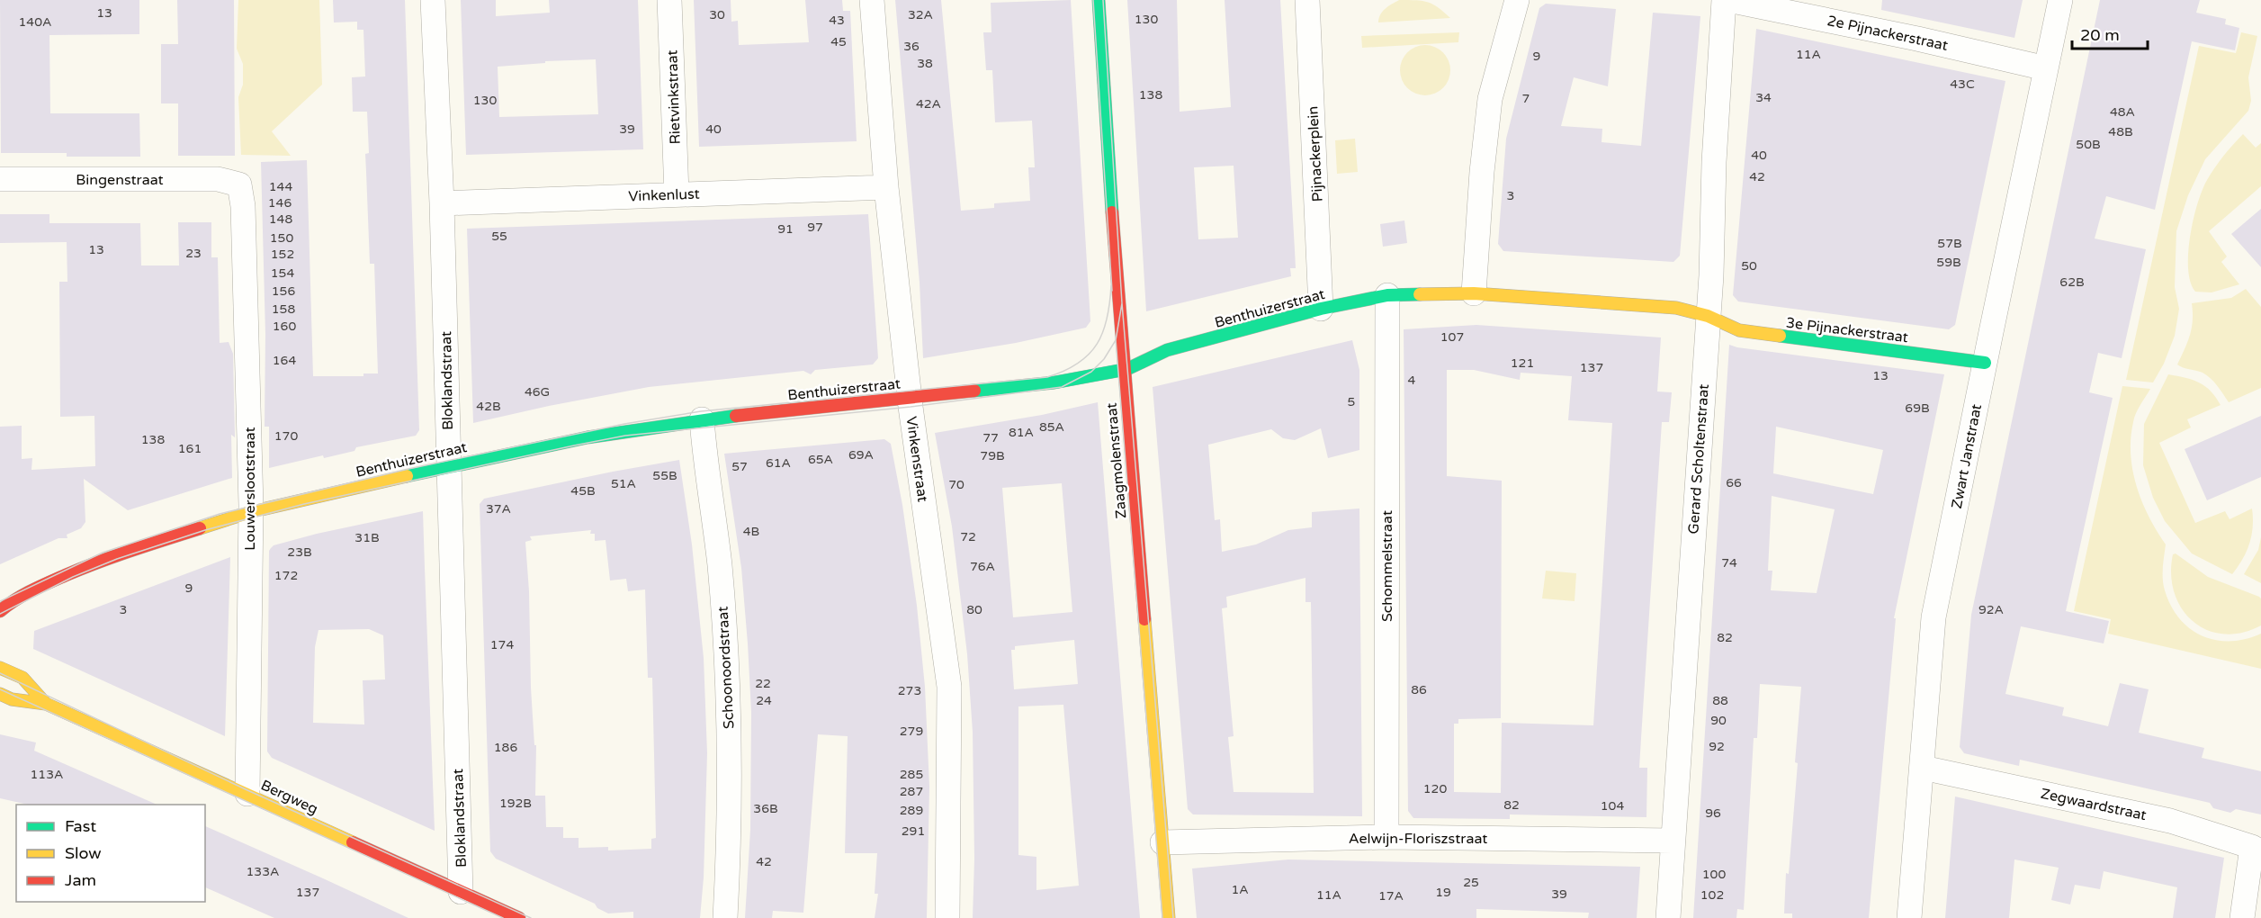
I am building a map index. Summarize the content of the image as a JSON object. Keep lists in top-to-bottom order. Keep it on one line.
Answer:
{"streets":{"street":["2e Pijnackerstraat","Rietvinkstraat","Pijnackerplein","Bingenstraat","Vinkenlust","Benthuizerstraat","3e Pijnackerstraat","Bloklandstraat","Zwart Janstraat","Vinkenstraat","Gerard Scholtenstraat","Zaagmolenstraat","Louwerslootstraat","Schommelstraat","Schoonoordstraat","Bergweg","Zegwaardstraat","Aelwijn-Floriszstraat"]},"crossings":[["2e Pijnackerstraat","Zwart Janstraat"],["Rietvinkstraat","Vinkenlust"],["Pijnackerplein","Benthuizerstraat"],["Bingenstraat","Louwerslootstraat"],["Vinkenlust","Bloklandstraat"],["Vinkenlust","Vinkenstraat"],["Benthuizerstraat","3e Pijnackerstraat"],["Benthuizerstraat","Bloklandstraat"],["Benthuizerstraat","Vinkenstraat"],["Benthuizerstraat","Gerard Scholtenstraat"],["Benthuizerstraat","Zaagmolenstraat"],["Benthuizerstraat","Louwerslootstraat"],["Benthuizerstraat","Schommelstraat"],["Benthuizerstraat","Schoonoordstraat"],["3e Pijnackerstraat","Zwart Janstraat"],["3e Pijnackerstraat","Gerard Scholtenstraat"],["Bloklandstraat","Bergweg"],["Zwart Janstraat","Zegwaardstraat"],["Gerard Scholtenstraat","Aelwijn-Floriszstraat"],["Zaagmolenstraat","Aelwijn-Floriszstraat"],["Louwerslootstraat","Bergweg"],["Schommelstraat","Aelwijn-Floriszstraat"]],"house_numbers":["13","30","32A","130","43","140A","45","36","11A","9","38","43C","138","34","7","130","42A","48A","39","40","48B","50B","40","42","144","3","146","148","97","91","55","150","57B","13","23","152","59B","50","154","62B","156","158","160","107","164","121","137","13","4","46G","5","42B","69B","85A","81A","170","77","138","161","69A","79B","65A","61A","57","55B","66","51A","70","45B","37A","4B","72","31B","23B","74","76A","172","9","3","80","92A","82","174","22","86","273","24","88","90","279","92","186","113A","285","120","287","192B","82","104","36B","289","96","291","42","133A","100","25","1A","137","19","39","11A","102","17A"],"legend":["Fast","Slow","Jam"],"scale_bar":"20 m"}
